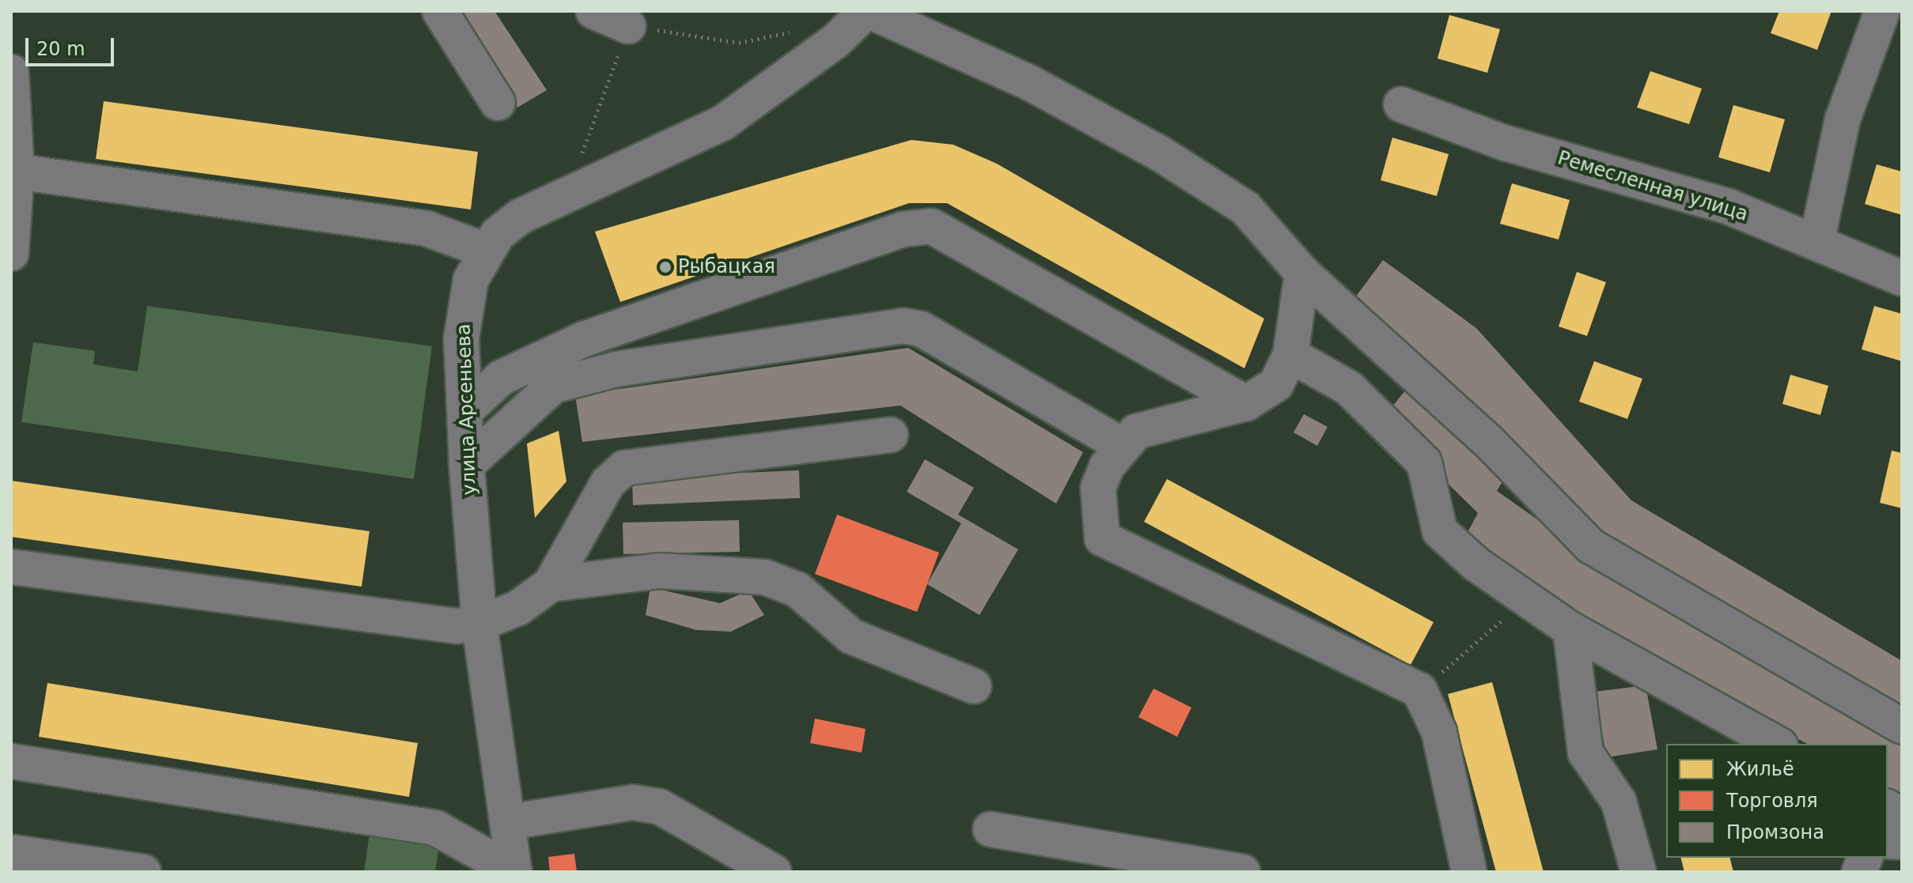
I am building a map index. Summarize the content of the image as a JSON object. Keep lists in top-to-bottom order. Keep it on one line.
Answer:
{"streets":{"street":["Ремесленная улица","улица Арсеньева"]},"places":["Рыбацкая"],"legend":["Жильё","Торговля","Промзона"],"scale_bar":"20 m"}
